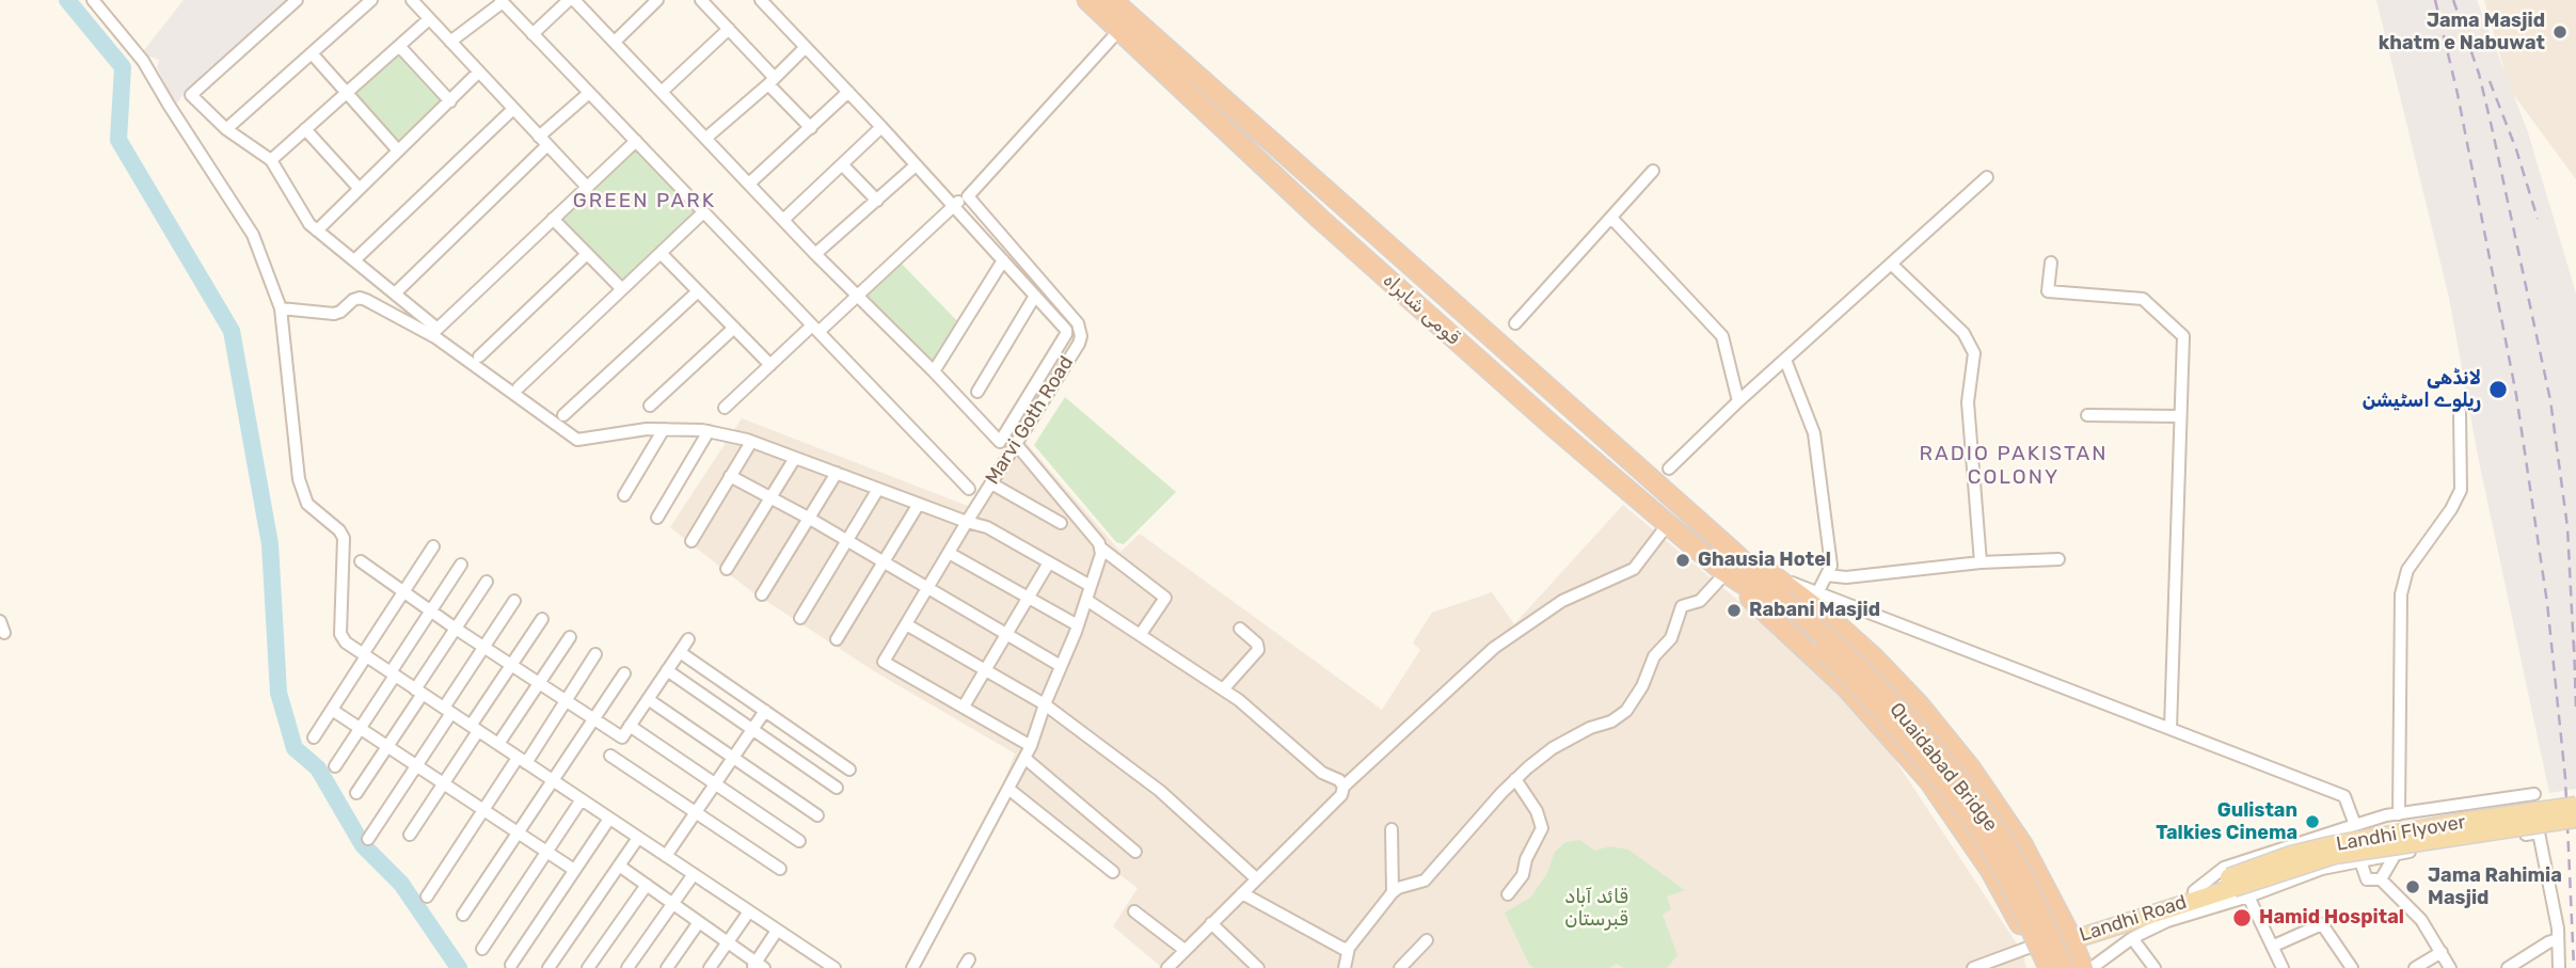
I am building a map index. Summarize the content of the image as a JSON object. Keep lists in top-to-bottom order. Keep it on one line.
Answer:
{"streets":{"highway":["قومی شاہراہ","Quaidabad Bridge"],"main road":["Landhi Flyover","Landhi Road"],"street":["Marvi Goth Road"]},"crossings":[["قومی شاہراہ","Quaidabad Bridge"],["Landhi Flyover","Landhi Road"]],"districts":["GREEN PARK","RADIO PAKISTAN COLONY"],"parks":["قائد آباد قبرستان"],"places":["Jama Masjid khatm e Nabuwat","لانڈھی ریلوے اسٹیشن","Ghausia Hotel","Rabani Masjid","Gulistan Talkies Cinema","Jama Rahimia Masjid","Hamid Hospital"]}
